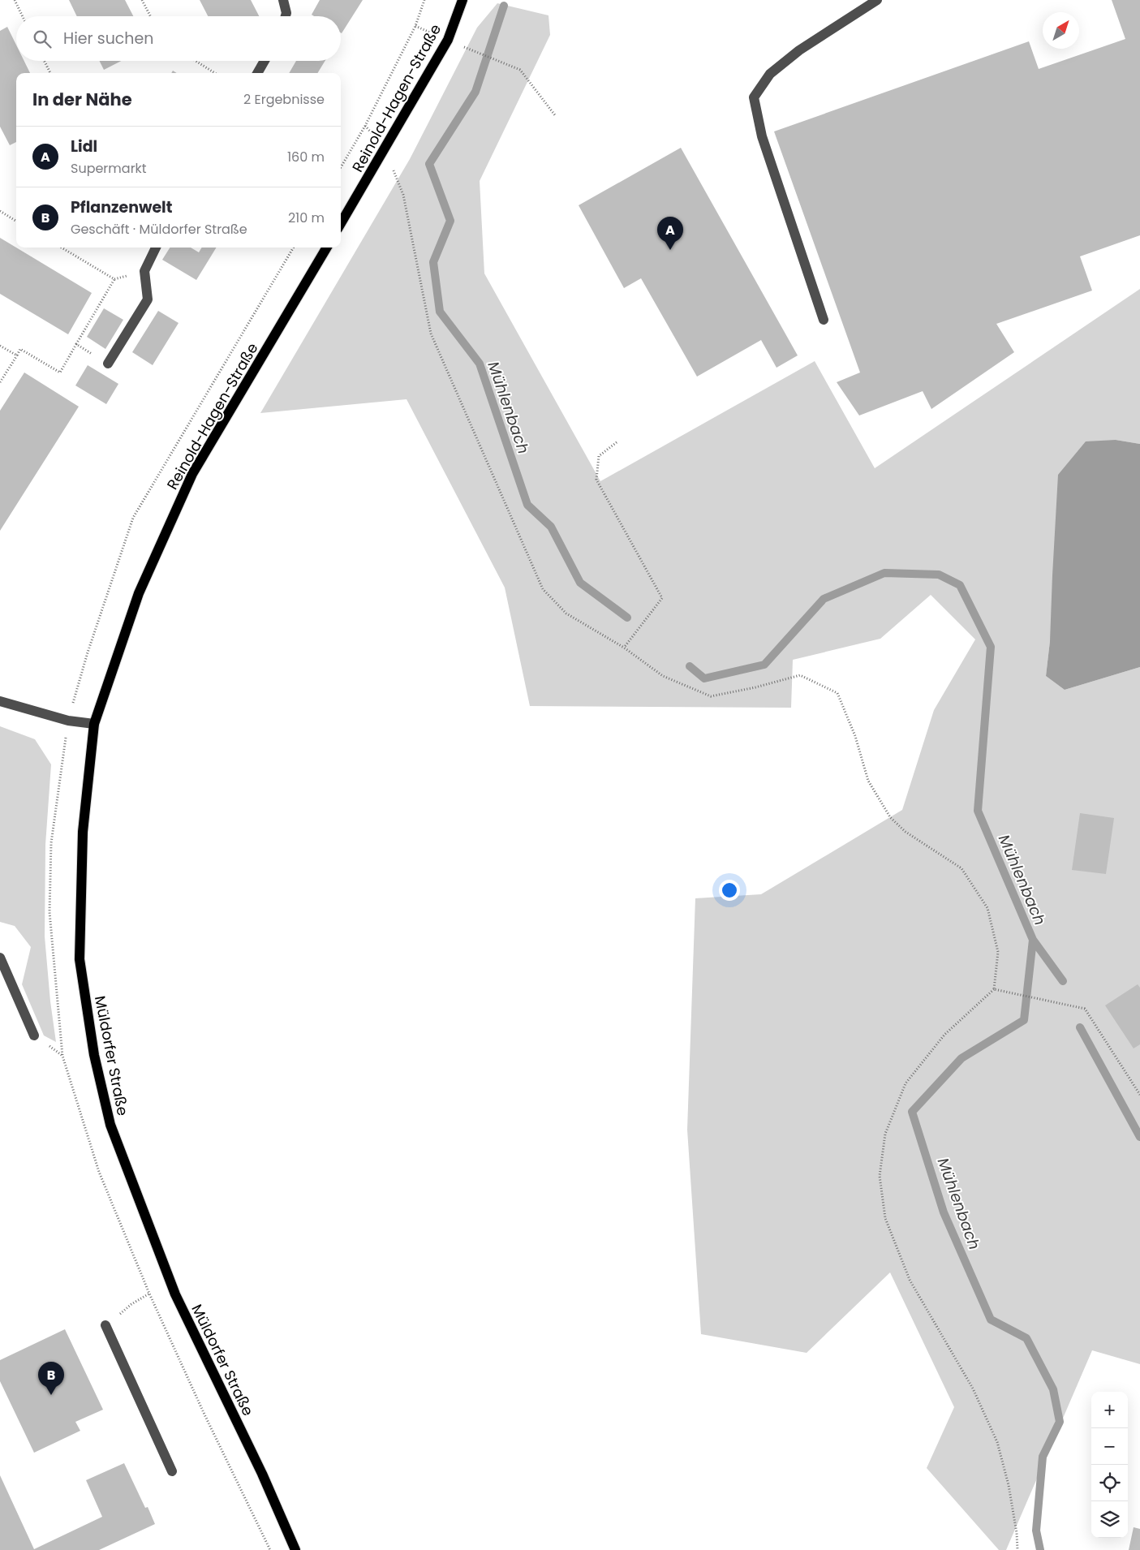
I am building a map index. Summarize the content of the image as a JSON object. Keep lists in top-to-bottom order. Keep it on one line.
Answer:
{"streets":{"main road":["Reinold-Hagen-Straße","Müldorfer Straße"]},"crossings":[["Reinold-Hagen-Straße","Müldorfer Straße"]],"water":["Mühlenbach"],"north":"top right","page":{"search":"Hier suchen","heading":["In der Nähe","2 Ergebnisse"],"list":[{"mark":"A","name":"Lidl","note":"Supermarkt","value":"160 m"},{"mark":"B","name":"Pflanzenwelt","note":"Geschäft · Müldorfer Straße","value":"210 m"}],"pins":["A","B"],"map_buttons":["+","−"]}}
